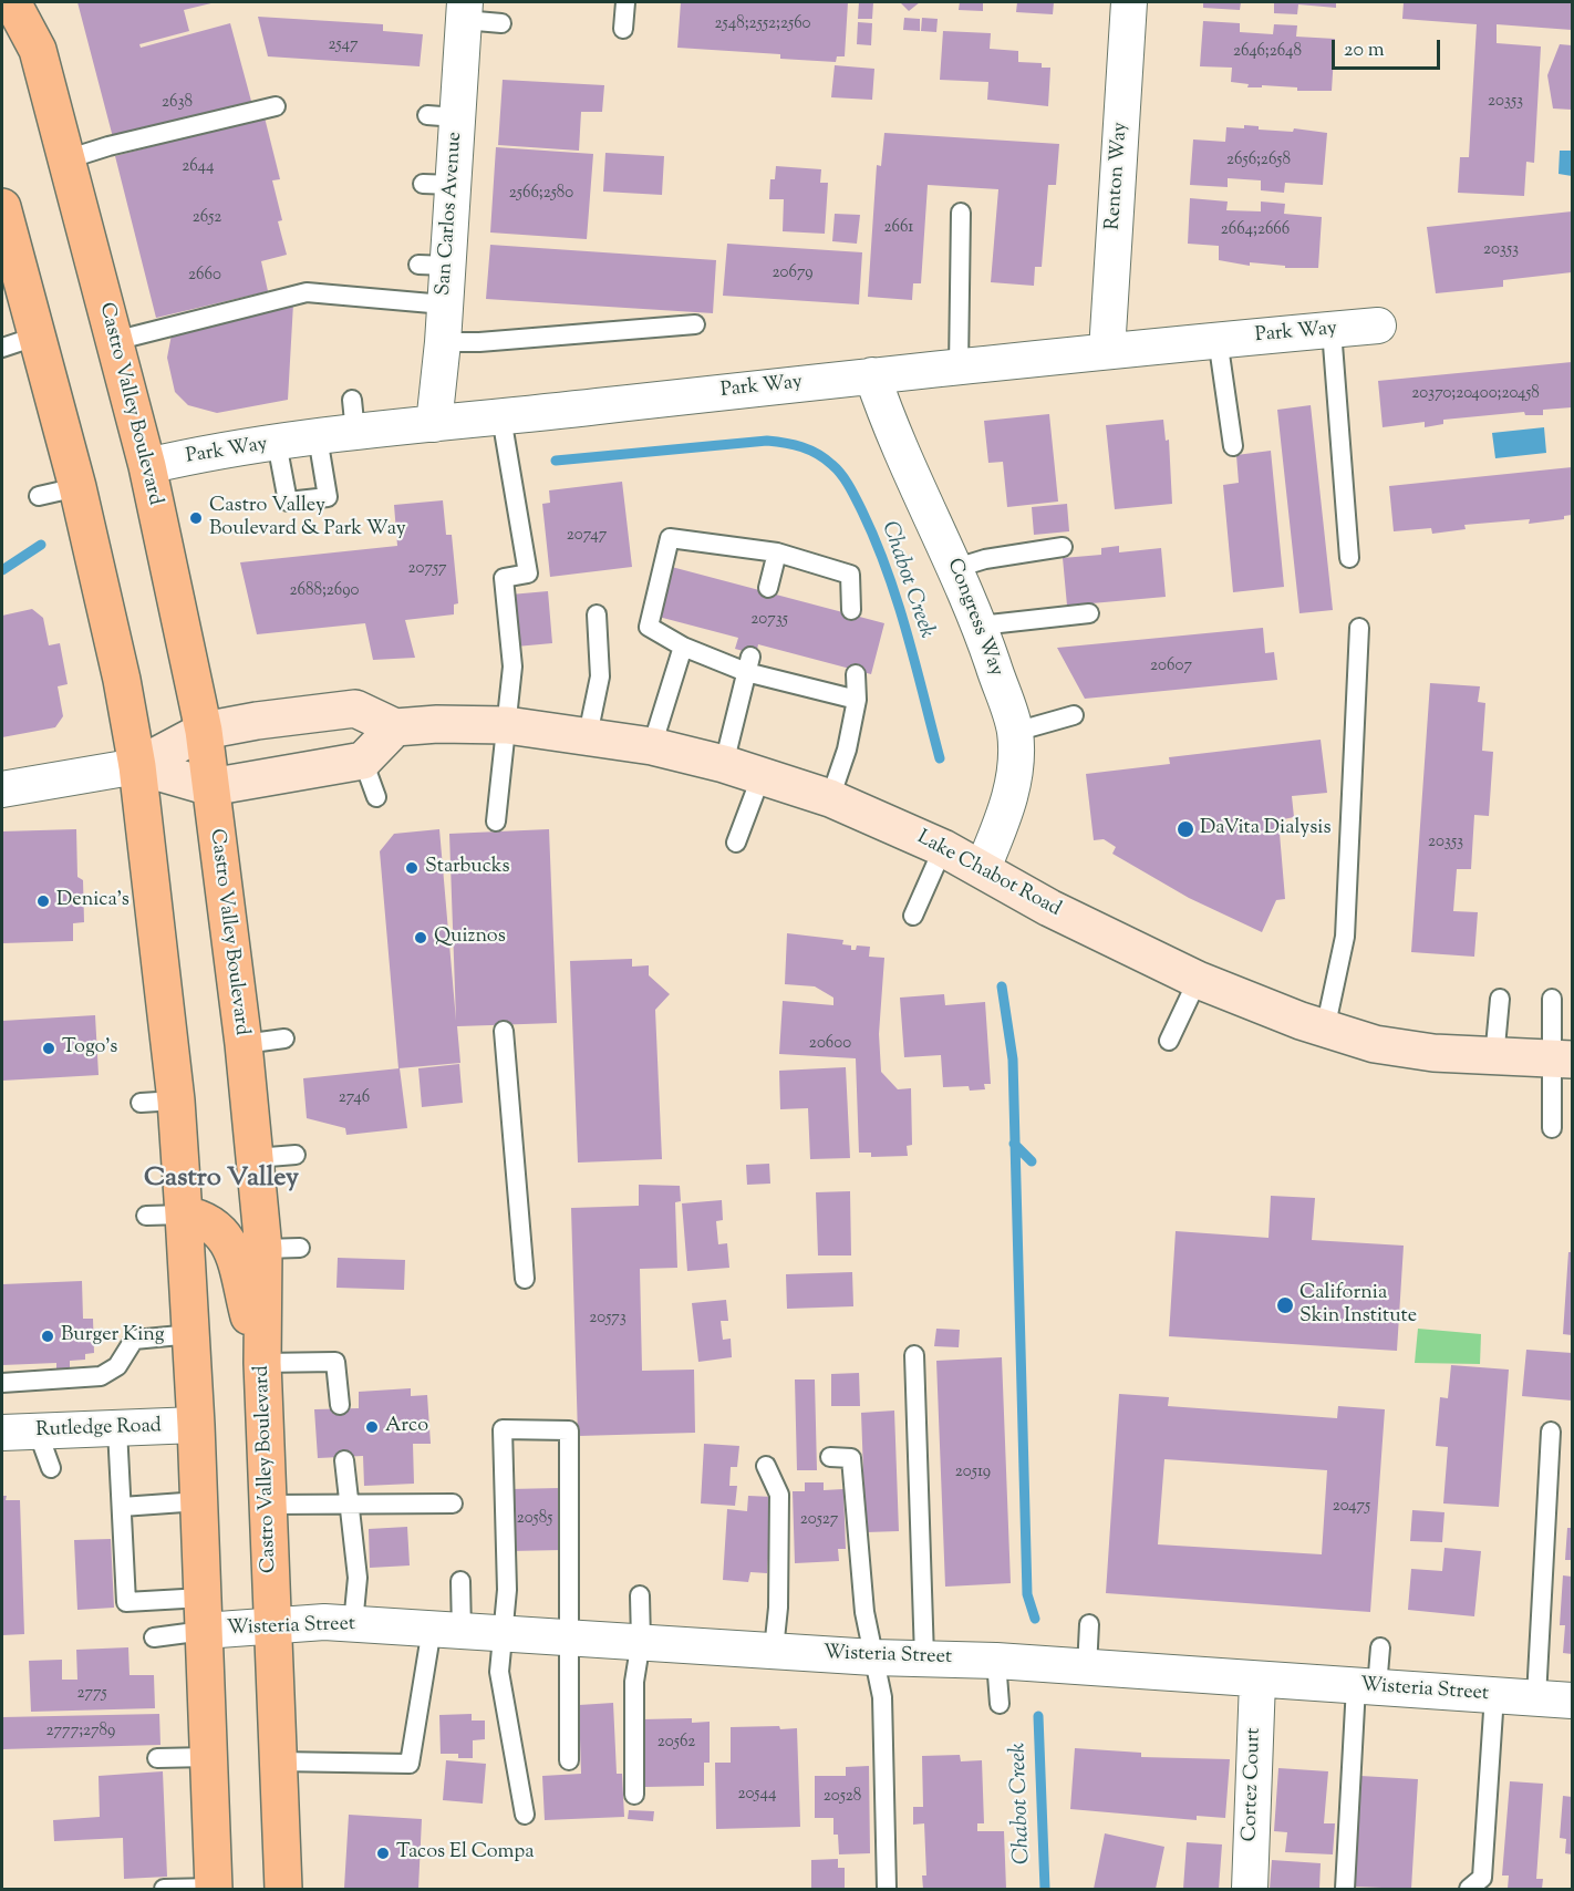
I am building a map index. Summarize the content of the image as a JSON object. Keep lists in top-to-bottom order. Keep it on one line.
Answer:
{"streets":{"main road":["Castro Valley Boulevard","Lake Chabot Road"],"street":["Renton Way","San Carlos Avenue","Park Way","Congress Way","Rutledge Road","Wisteria Street","Cortez Court"]},"crossings":[["Renton Way","Park Way"],["San Carlos Avenue","Park Way"],["Park Way","Castro Valley Boulevard"],["Park Way","Congress Way"],["Castro Valley Boulevard","Lake Chabot Road"],["Castro Valley Boulevard","Wisteria Street"],["Congress Way","Lake Chabot Road"],["Wisteria Street","Cortez Court"]],"districts":["Castro Valley"],"water":["Chabot Creek"],"places":["Castro Valley Boulevard & Park Way","DaVita Dialysis","Starbucks","Denica's","Quiznos","Togo's","California Skin Institute","Burger King","Arco","Tacos El Compa"],"house_numbers":["2548;2552;2560","2547","2646;2648","20353","2638","2656;2658","2644","2566;2580","2652","2661","2664;2666","20353","20679","2660","20370;20400;20458","20747","20757","2688;2690","20735","20607","20353","20600","2746","20573","20519","20475","20585","20527","2775","2777;2789","20562","20544","20528"],"scale_bar":"20 m"}
